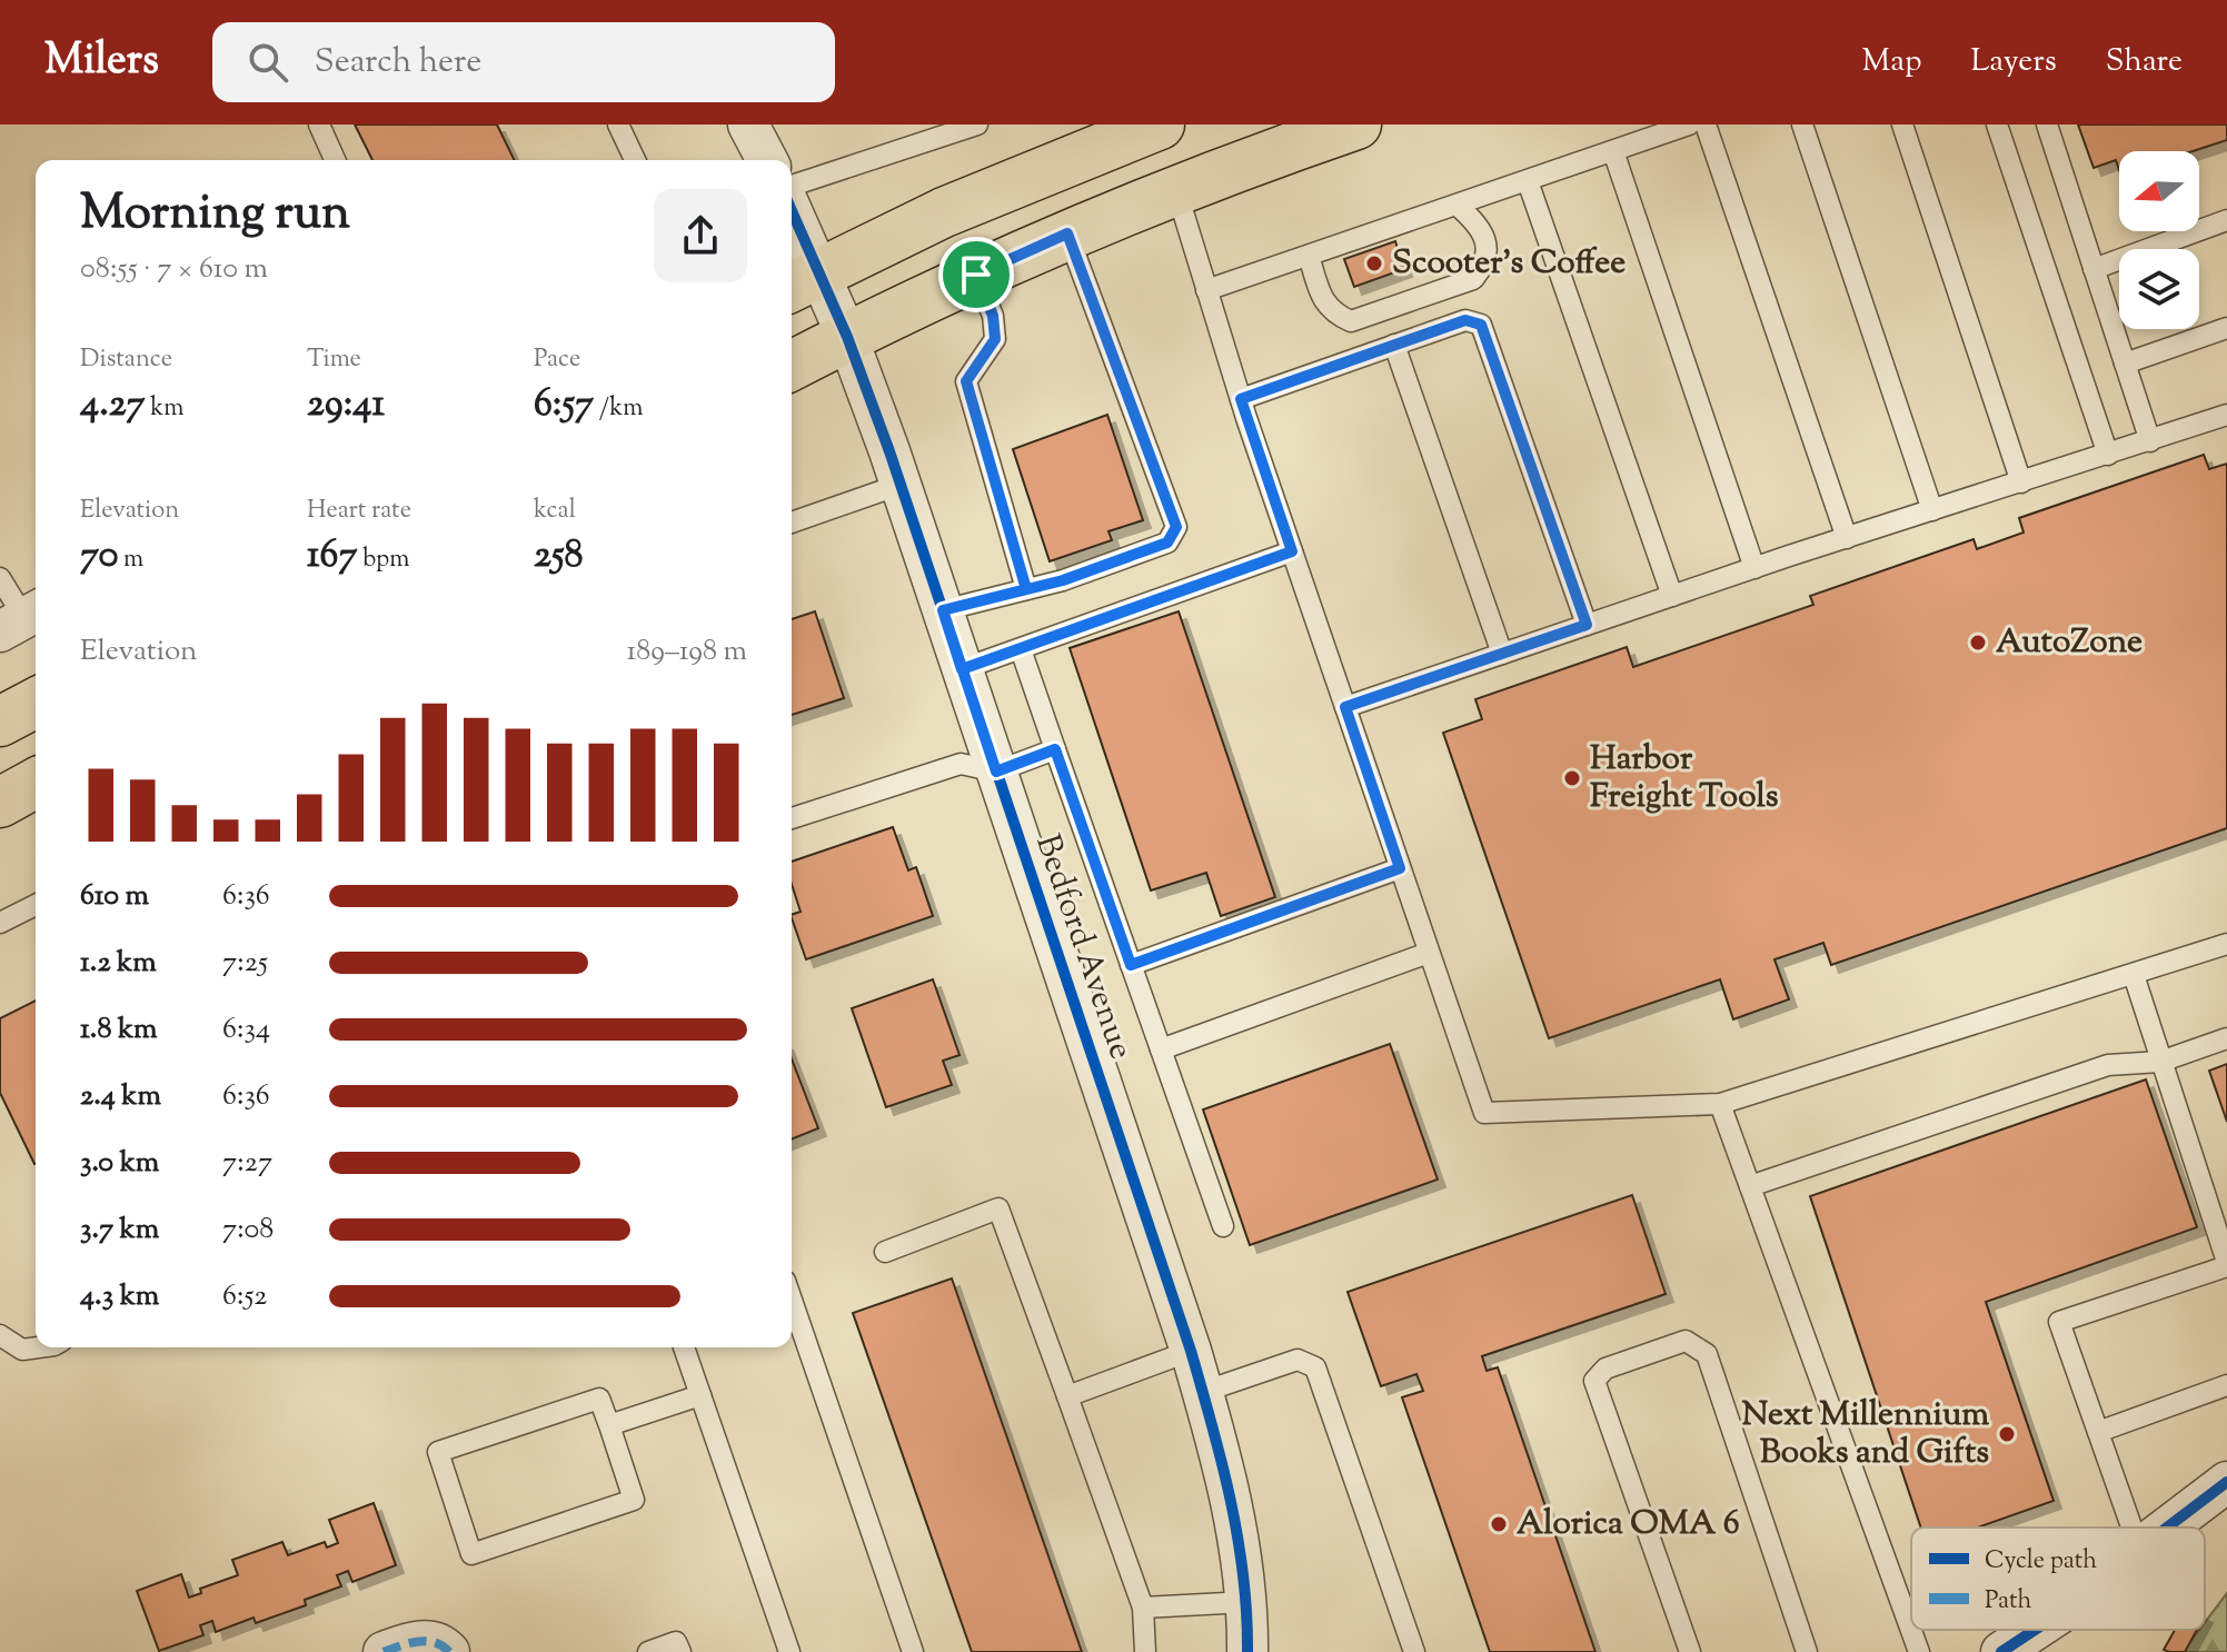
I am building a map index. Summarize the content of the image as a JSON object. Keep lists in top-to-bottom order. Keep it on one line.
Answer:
{"streets":{"street":["Bedford Avenue"]},"places":["Scooter's Coffee","AutoZone","Harbor Freight Tools","Next Millennium Books and Gifts","Alorica OMA 6"],"legend":["Cycle path","Path"],"north":"left","page":{"header":"Milers","search":"Search here","nav":["Map","Layers","Share"],"heading":["Morning run","08:55 · 7 × 610 m"],"stats":[["Distance","4.27 km"],["Time","29:41"],["Pace","6:57 /km"],["Elevation","70 m"],["Heart rate","167 bpm"],["kcal","258"]],"chart":["Elevation","189–198 m"],"list":[{"name":"610 m","note":"6:36"},{"name":"1.2 km","note":"7:25"},{"name":"1.8 km","note":"6:34"},{"name":"2.4 km","note":"6:36"},{"name":"3.0 km","note":"7:27"},{"name":"3.7 km","note":"7:08"},{"name":"4.3 km","note":"6:52"}]}}
